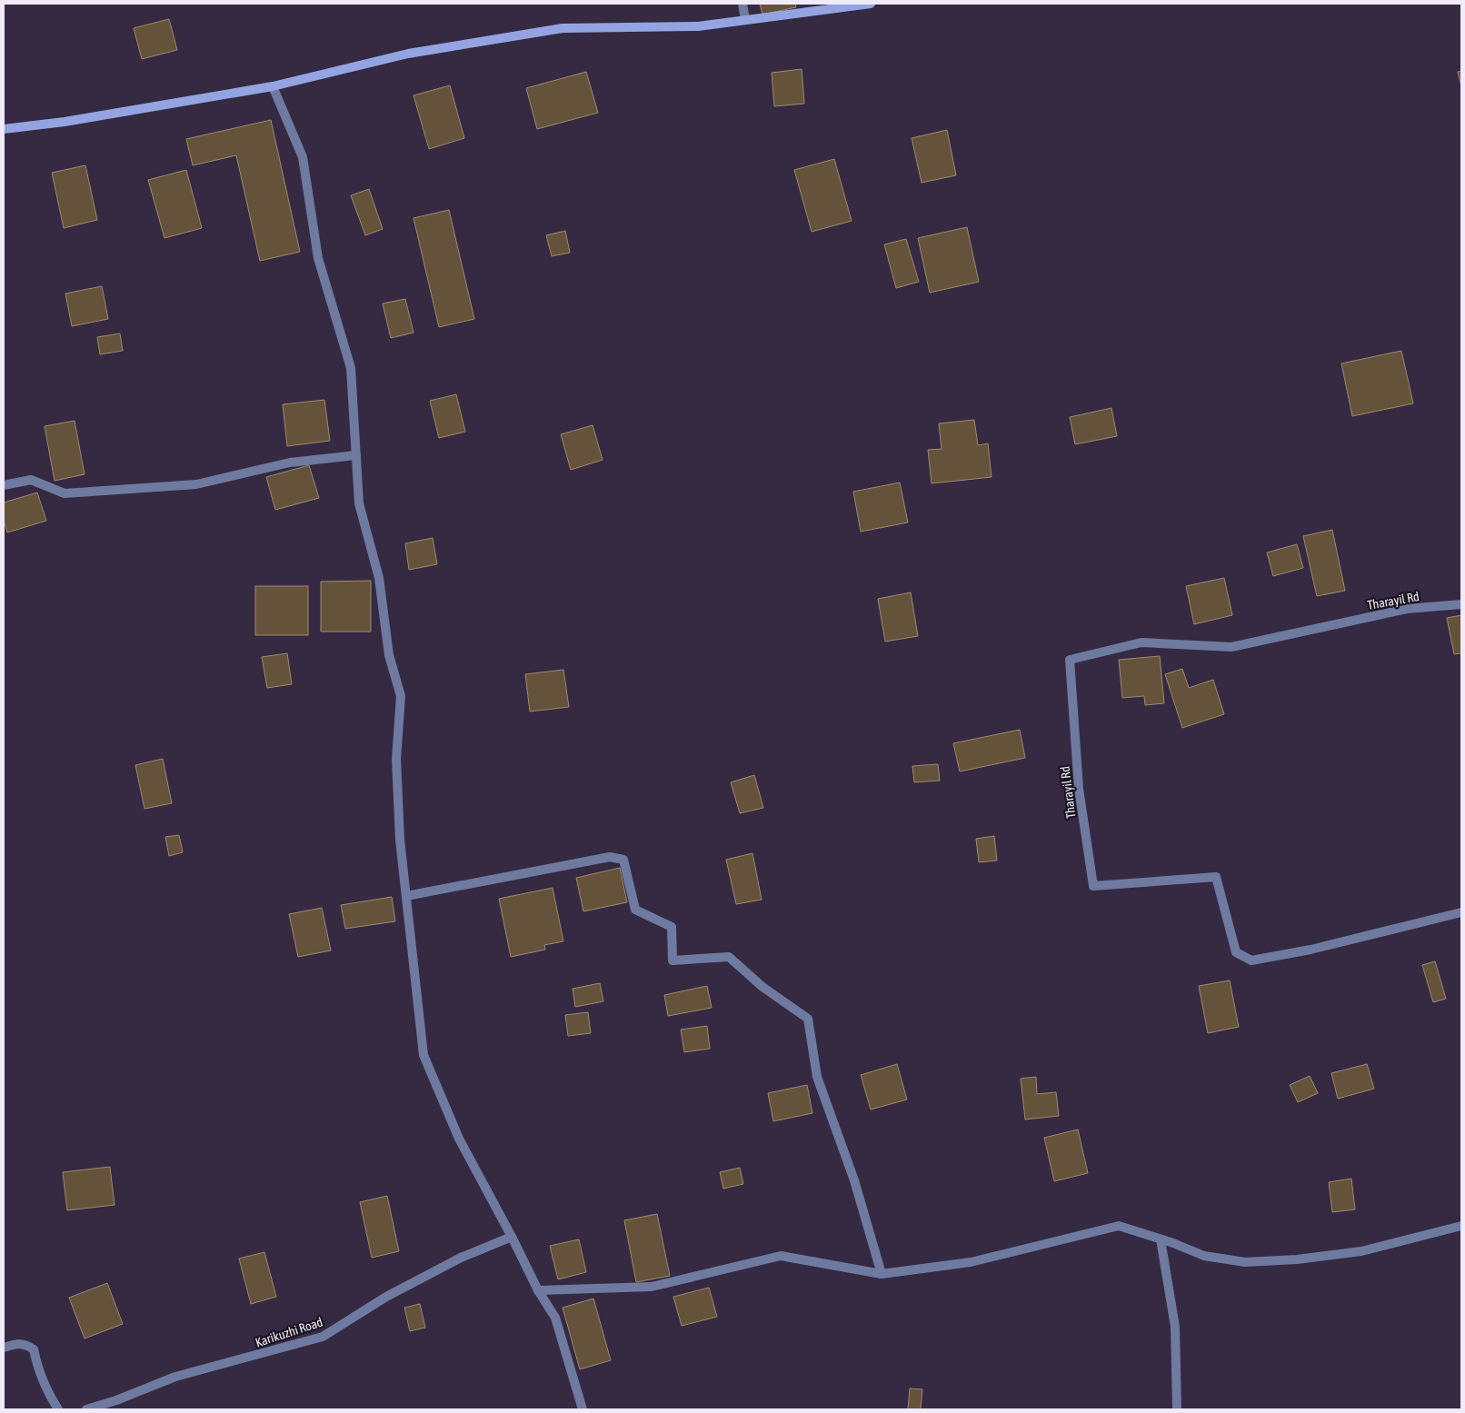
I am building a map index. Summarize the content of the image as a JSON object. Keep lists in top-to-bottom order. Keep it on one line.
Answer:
{"streets":{"street":["Tharayil Rd","Karikuzhi Road"]}}
